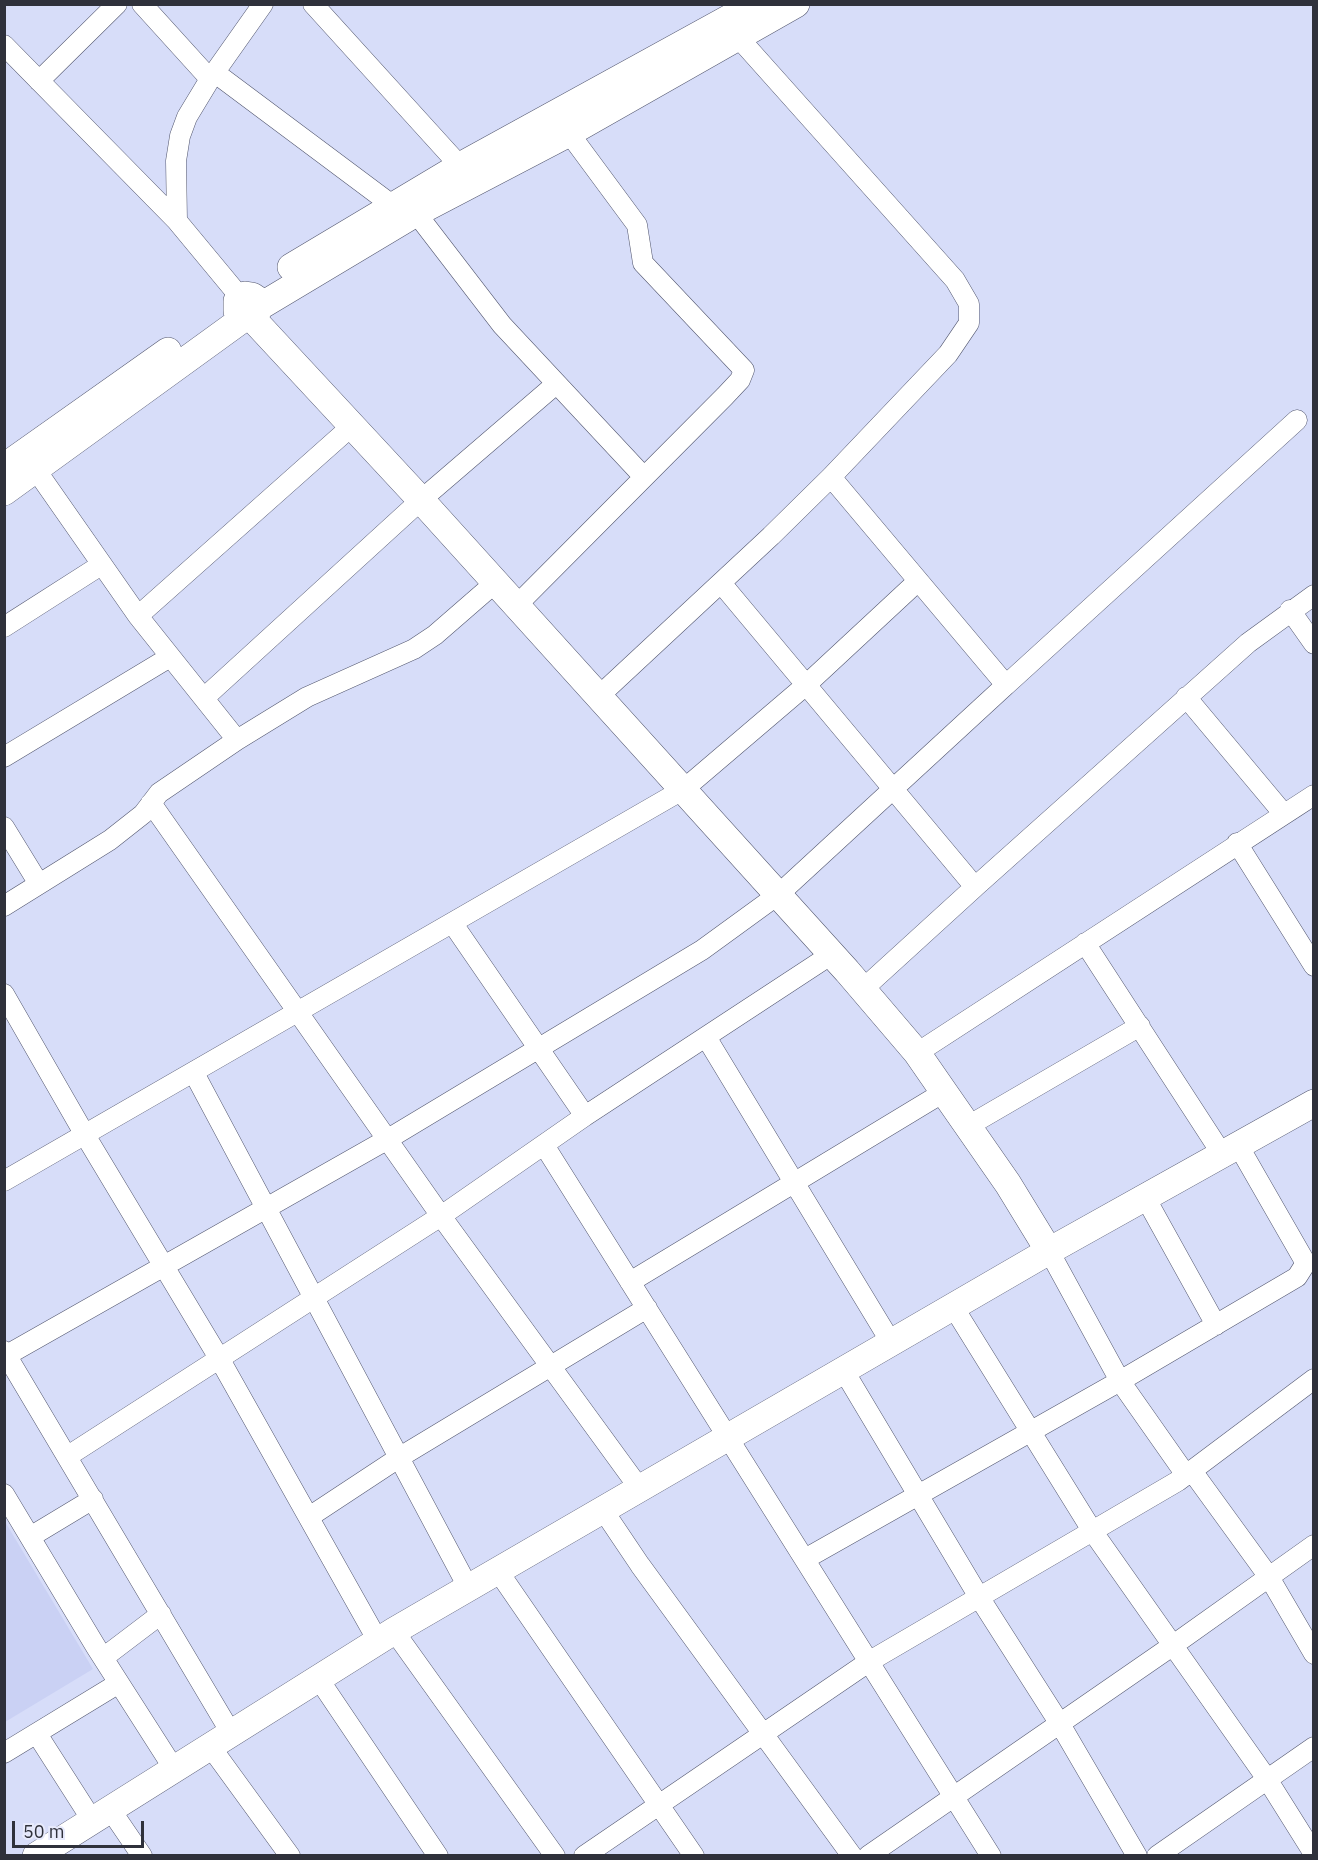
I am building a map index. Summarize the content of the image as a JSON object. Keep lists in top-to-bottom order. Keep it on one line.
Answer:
{"scale_bar":"50 m"}
